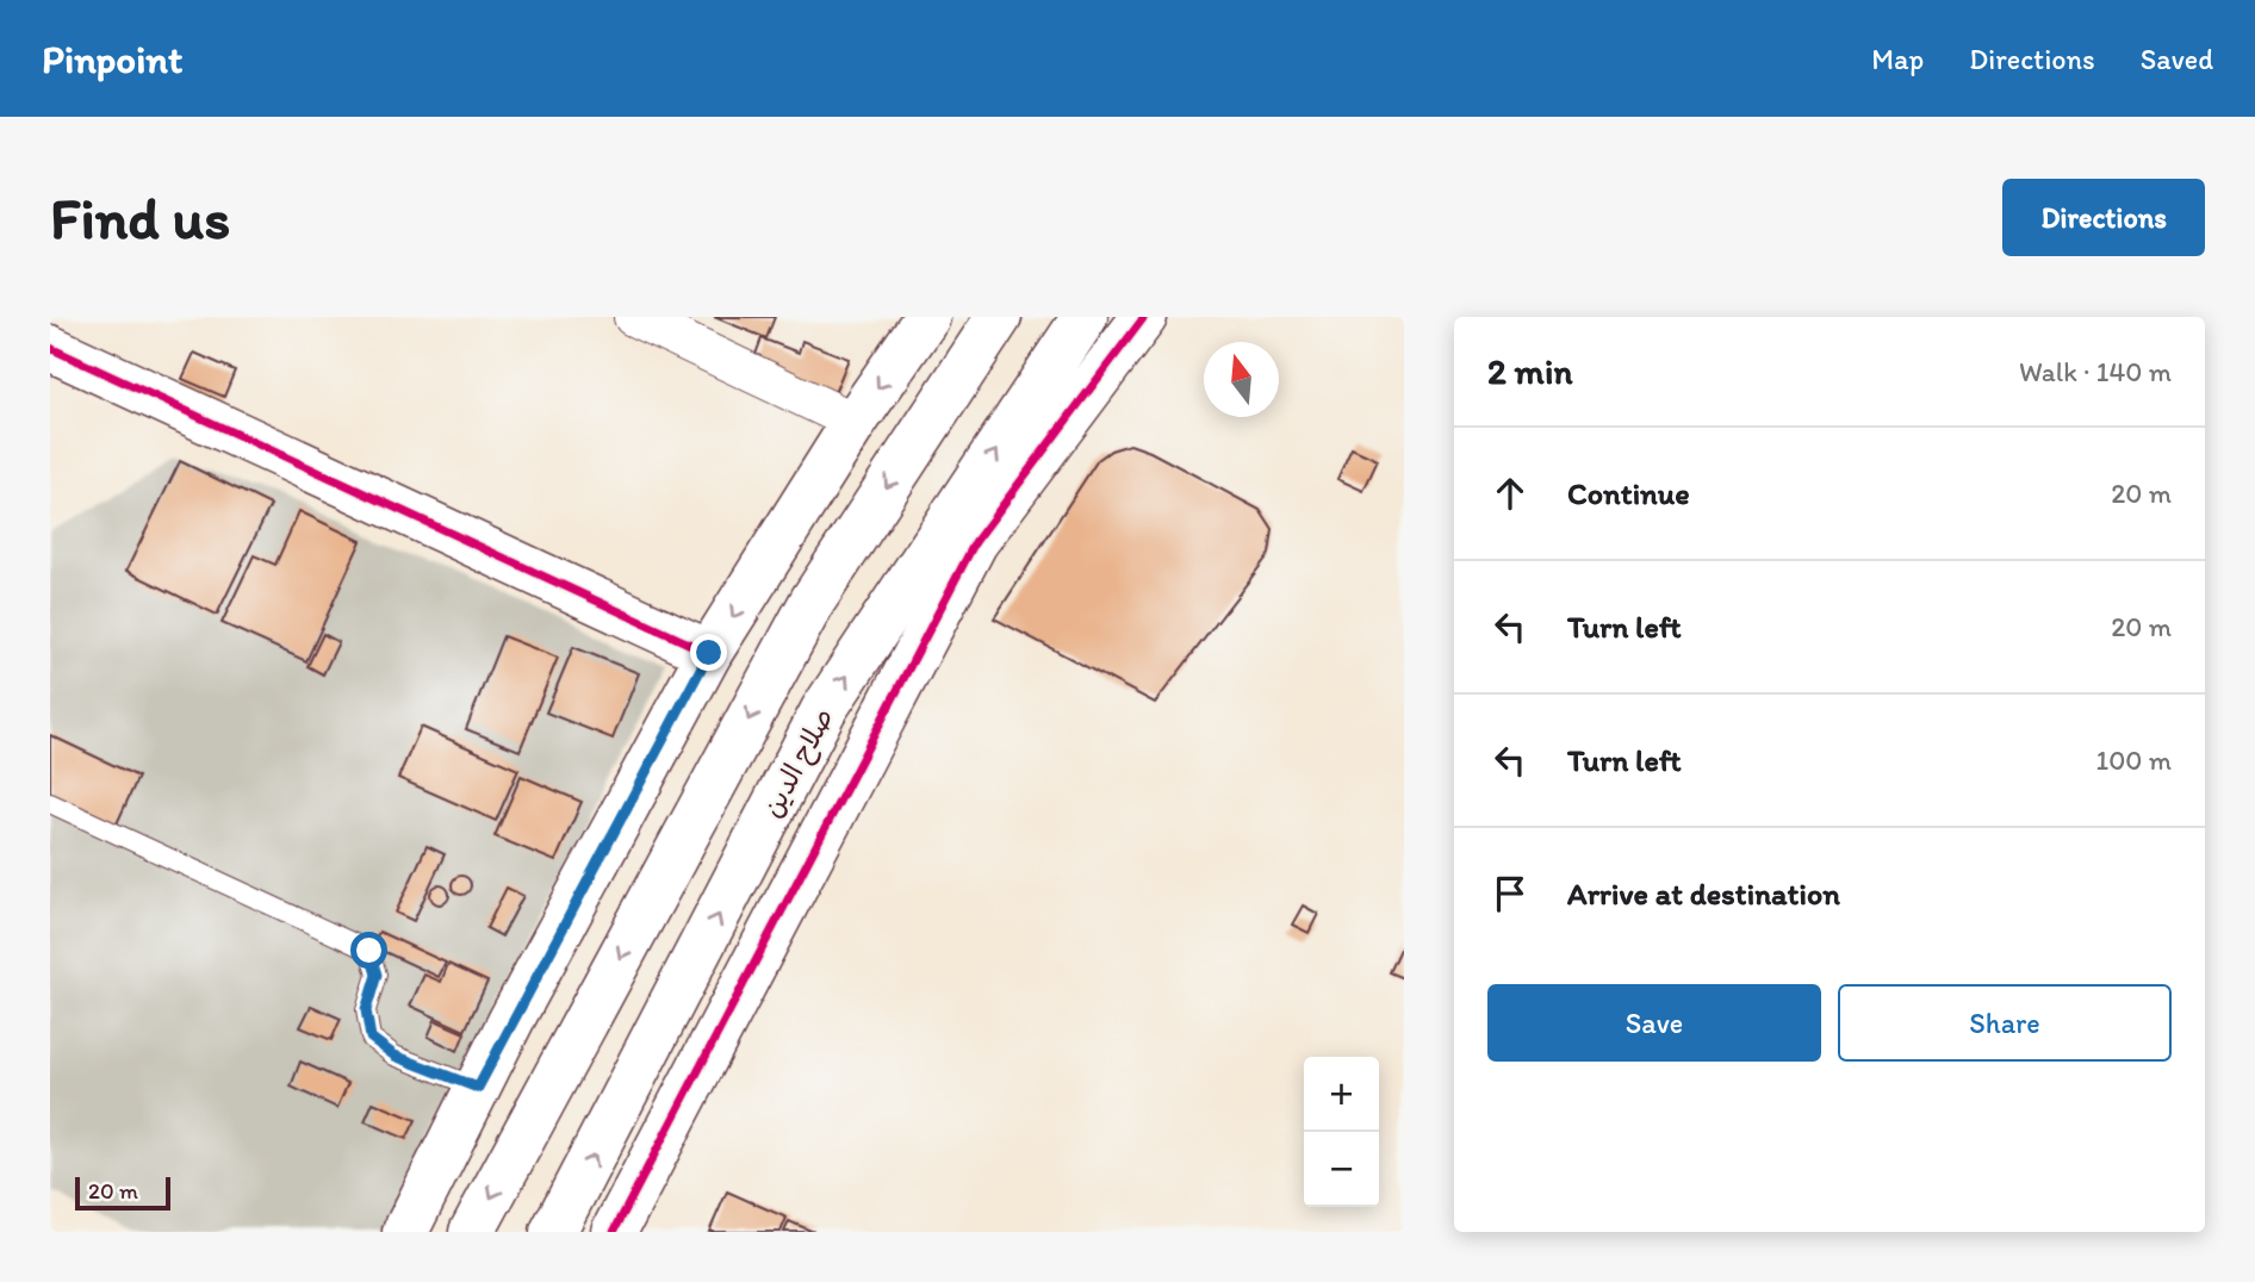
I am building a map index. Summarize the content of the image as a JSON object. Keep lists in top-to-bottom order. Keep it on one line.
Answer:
{"streets":{"main road":["صلاح الدين"]},"scale_bar":"20 m","north":"top","page":{"header":"Pinpoint","nav":["Map","Directions","Saved"],"buttons":["Directions",["Save","Share"]],"title":"Find us","heading":["2 min","Walk · 140 m"],"list":[["Continue","20 m"],["Turn left","20 m"],["Turn left","100 m"],"Arrive at destination"],"map_buttons":["+","−"],"scale":"20 m"}}
